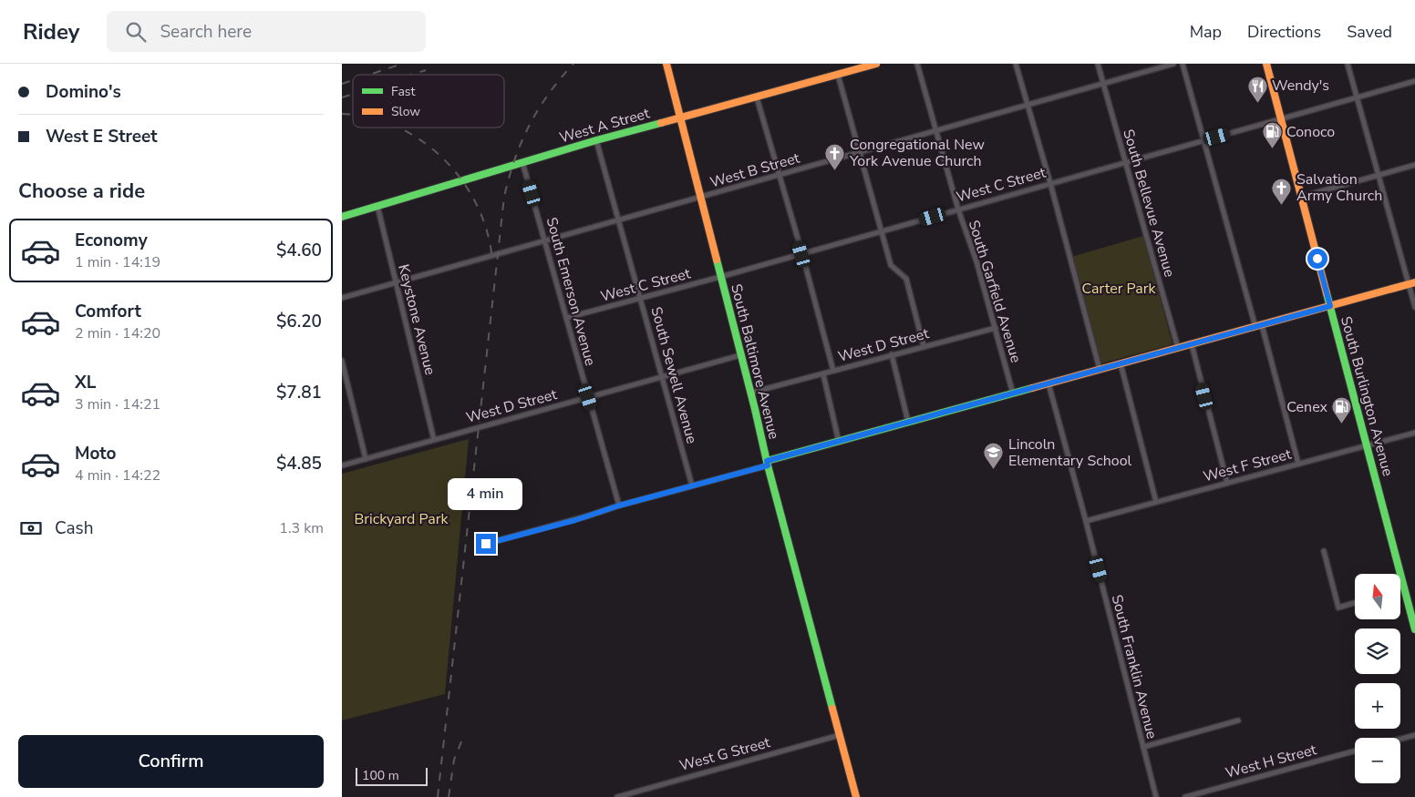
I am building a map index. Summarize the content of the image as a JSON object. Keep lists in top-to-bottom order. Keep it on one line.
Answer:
{"streets":{"main road":["West A Street","South Baltimore Avenue","South Burlington Avenue"],"street":["West B Street","West C Street","South Bellevue Avenue","South Emerson Avenue","South Garfield Avenue","Keystone Avenue","West D Street","South Sewell Avenue","West F Street","South Franklin Avenue","West G Street","West H Street"]},"crossings":[["West A Street","South Emerson Avenue"],["West A Street","Keystone Avenue"],["West A Street","South Baltimore Avenue"],["West A Street","South Sewell Avenue"],["West B Street","South Bellevue Avenue"],["West B Street","South Emerson Avenue"],["West B Street","South Garfield Avenue"],["West B Street","Keystone Avenue"],["West B Street","South Baltimore Avenue"],["West B Street","South Sewell Avenue"],["West C Street","South Bellevue Avenue"],["West C Street","South Emerson Avenue"],["West C Street","South Garfield Avenue"],["West C Street","South Baltimore Avenue"],["West C Street","South Sewell Avenue"],["West C Street","South Burlington Avenue"],["South Emerson Avenue","West D Street"],["South Garfield Avenue","West D Street"],["Keystone Avenue","West D Street"],["West D Street","South Baltimore Avenue"],["West D Street","South Sewell Avenue"],["South Baltimore Avenue","West G Street"],["South Burlington Avenue","West F Street"],["West F Street","South Franklin Avenue"]],"parks":["Carter Park","Brickyard Park"],"places":{"restaurant":["Wendy's"],"fuel station":["Conoco","Cenex"],"church":["Congregational New York Avenue Church","Salvation Army Church"],"school or university":["Lincoln Elementary School"]},"legend":["Fast","Slow"],"scale_bar":"100 m","north":"top","page":{"header":"Ridey","search":"Search here","nav":["Map","Directions","Saved"],"banner":["Domino's","West E Street"],"heading":"Choose a ride","list":[{"name":"Economy","note":"1 min · 14:19","value":"$4.60"},{"name":"Comfort","note":"2 min · 14:20","value":"$6.20"},{"name":"XL","note":"3 min · 14:21","value":"$7.81"},{"name":"Moto","note":"4 min · 14:22","value":"$4.85"}],"bubble":"4 min","pay":["Cash","1.3 km"],"map_buttons":["+","−"],"buttons":"Confirm","scale":"100 m"}}
